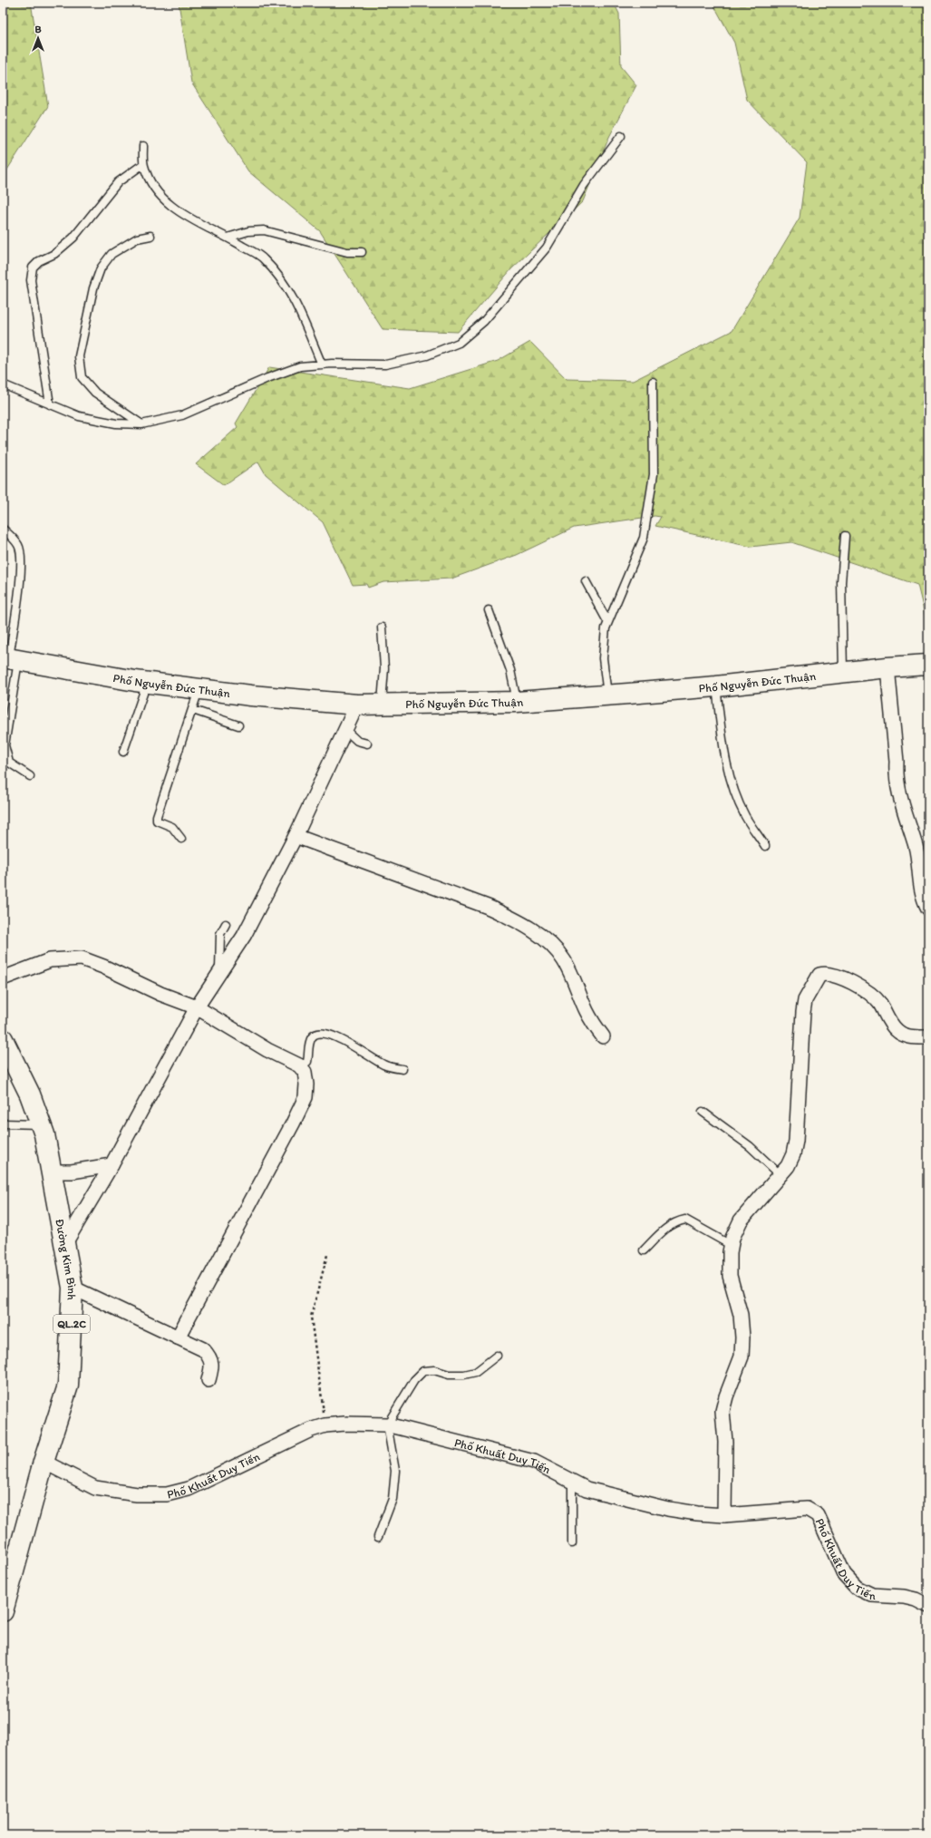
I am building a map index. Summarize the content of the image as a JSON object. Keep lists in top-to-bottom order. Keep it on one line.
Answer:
{"streets":{"street":["Phố Nguyễn Đức Thuận","Đường Kim Bình","QL.2C","Phố Khuất Duy Tiến"]},"crossings":[["Đường Kim Bình","Phố Khuất Duy Tiến"]],"north":"top"}
